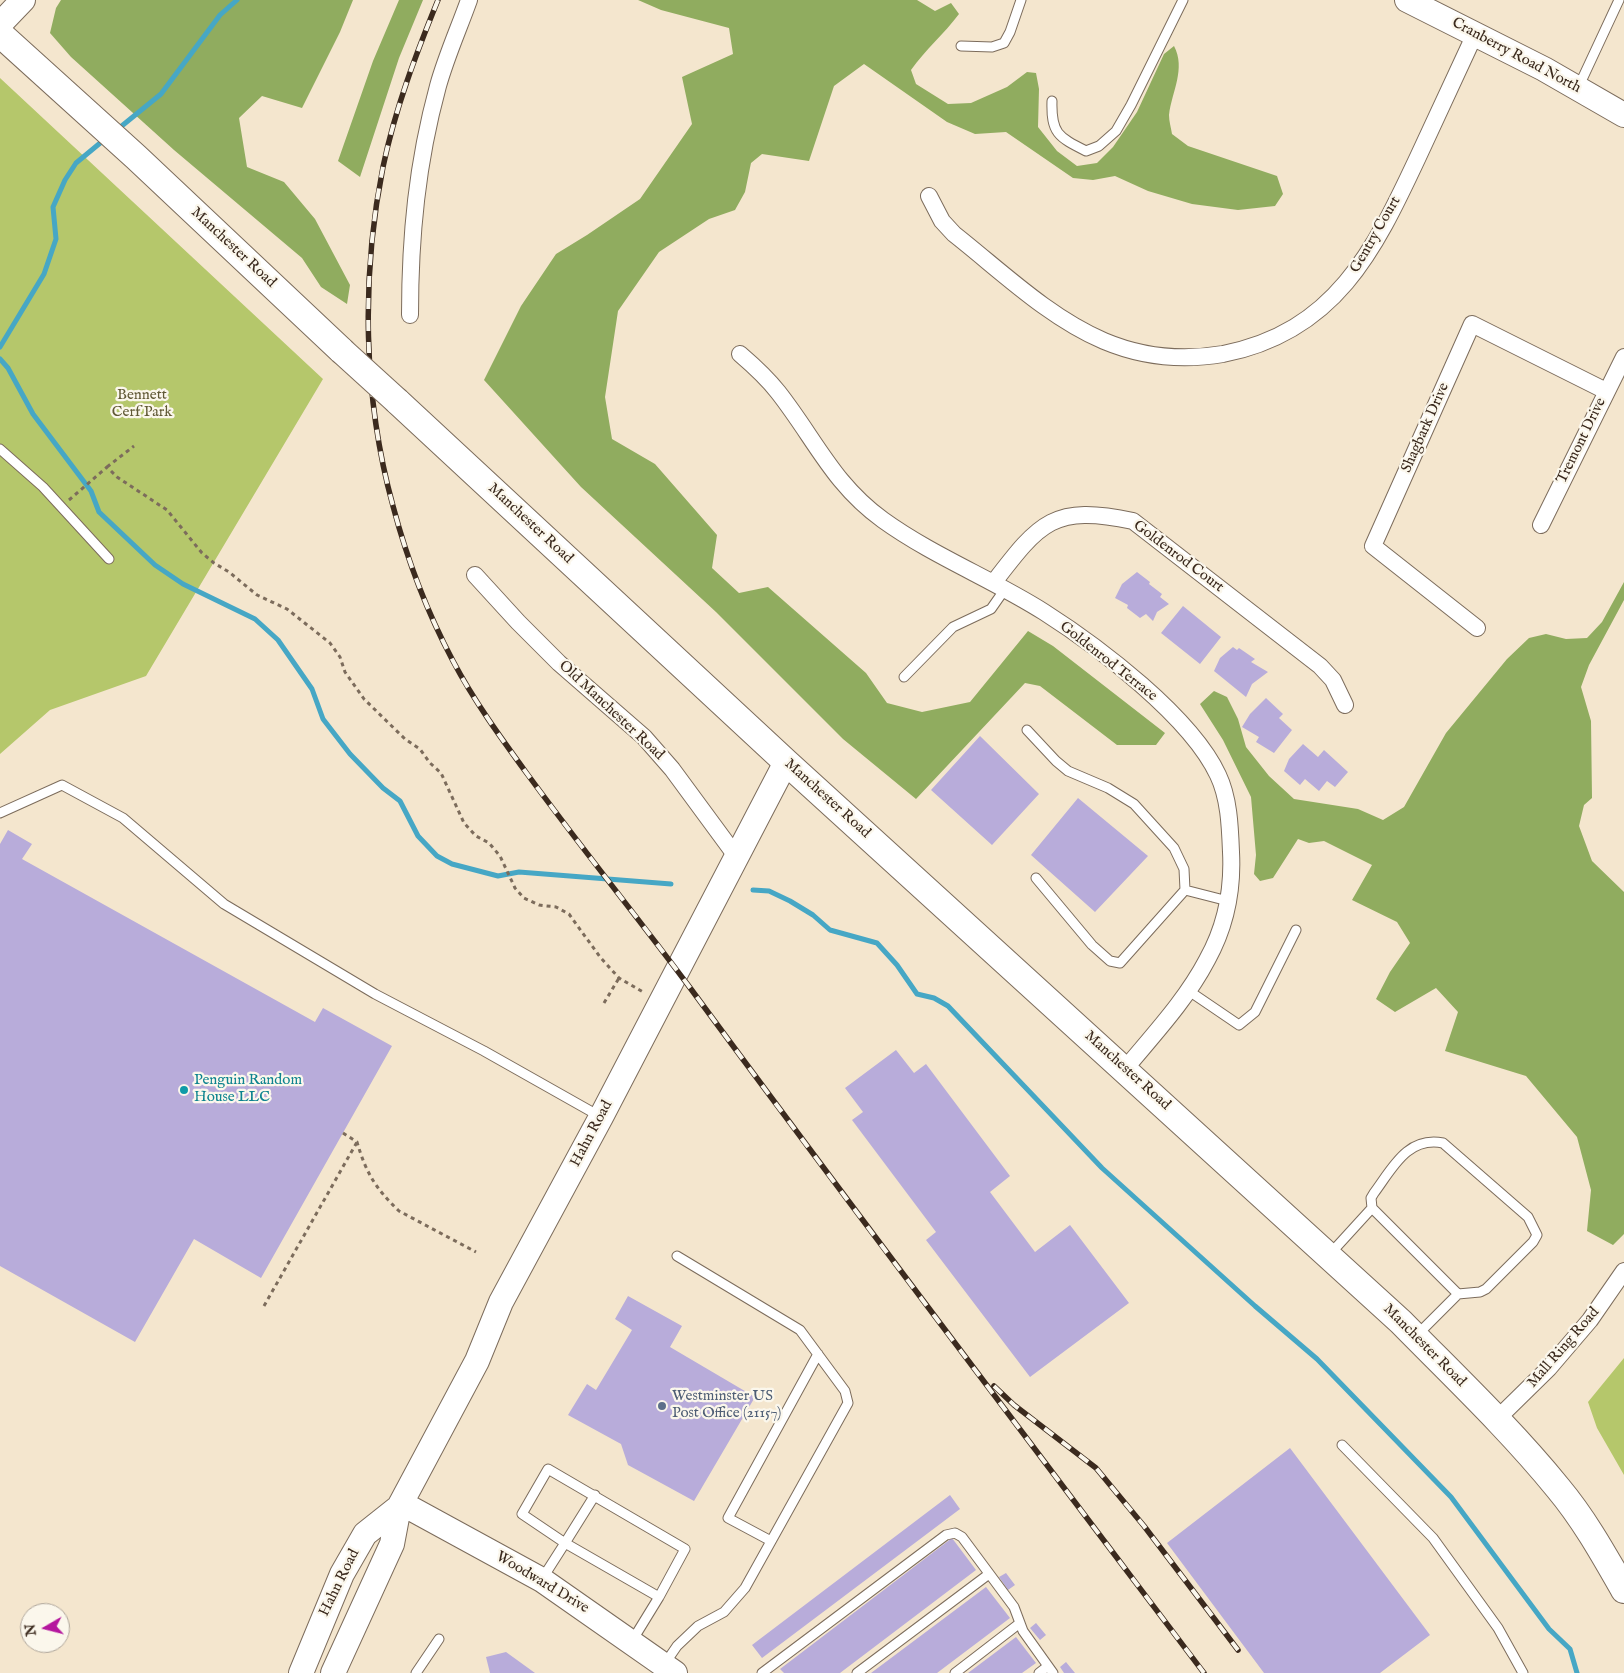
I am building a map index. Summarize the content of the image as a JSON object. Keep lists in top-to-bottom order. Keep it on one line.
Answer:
{"streets":{"main road":["Cranberry Road North","Manchester Road","Hahn Road","Woodward Drive"],"street":["Gentry Court","Shagbark Drive","Tremont Drive","Goldenrod Court","Goldenrod Terrace","Old Manchester Road","Mall Ring Road"]},"crossings":[["Cranberry Road North","Gentry Court"],["Manchester Road","Goldenrod Terrace"],["Manchester Road","Hahn Road"],["Manchester Road","Mall Ring Road"],["Shagbark Drive","Tremont Drive"],["Goldenrod Court","Goldenrod Terrace"],["Old Manchester Road","Hahn Road"],["Hahn Road","Woodward Drive"]],"parks":["Bennett Cerf Park"],"places":["Penguin Random House LLC","Westminster US Post Office (21157)"],"north":"left"}
